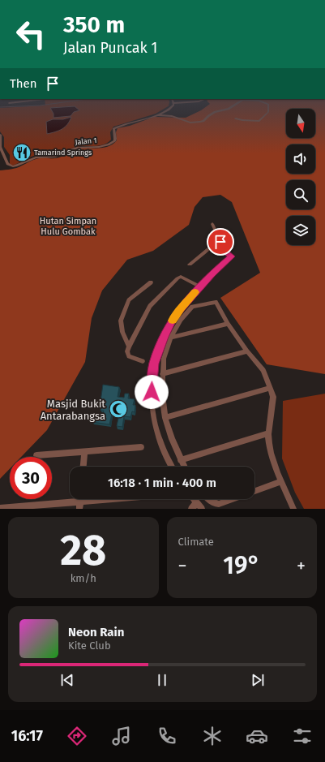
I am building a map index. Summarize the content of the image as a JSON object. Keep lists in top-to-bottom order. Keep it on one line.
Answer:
{"streets":{"street":["Jalan 1"]},"parks":["Hutan Simpan Hulu Gombak"],"places":{"restaurant":["Tamarind Springs"],"mosque":["Masjid Bukit Antarabangsa"]},"north":"bottom","page":{"turn":["350 m","Jalan Puncak 1"],"then":"Then","limit":"30","trip":"16:18 · 1 min · 400 m","tile":[["28","km/h"],"Climate"],"heat":["−","19°","+"],"song":["Neon Rain","Kite Club"],"tabs":"16:17"}}
